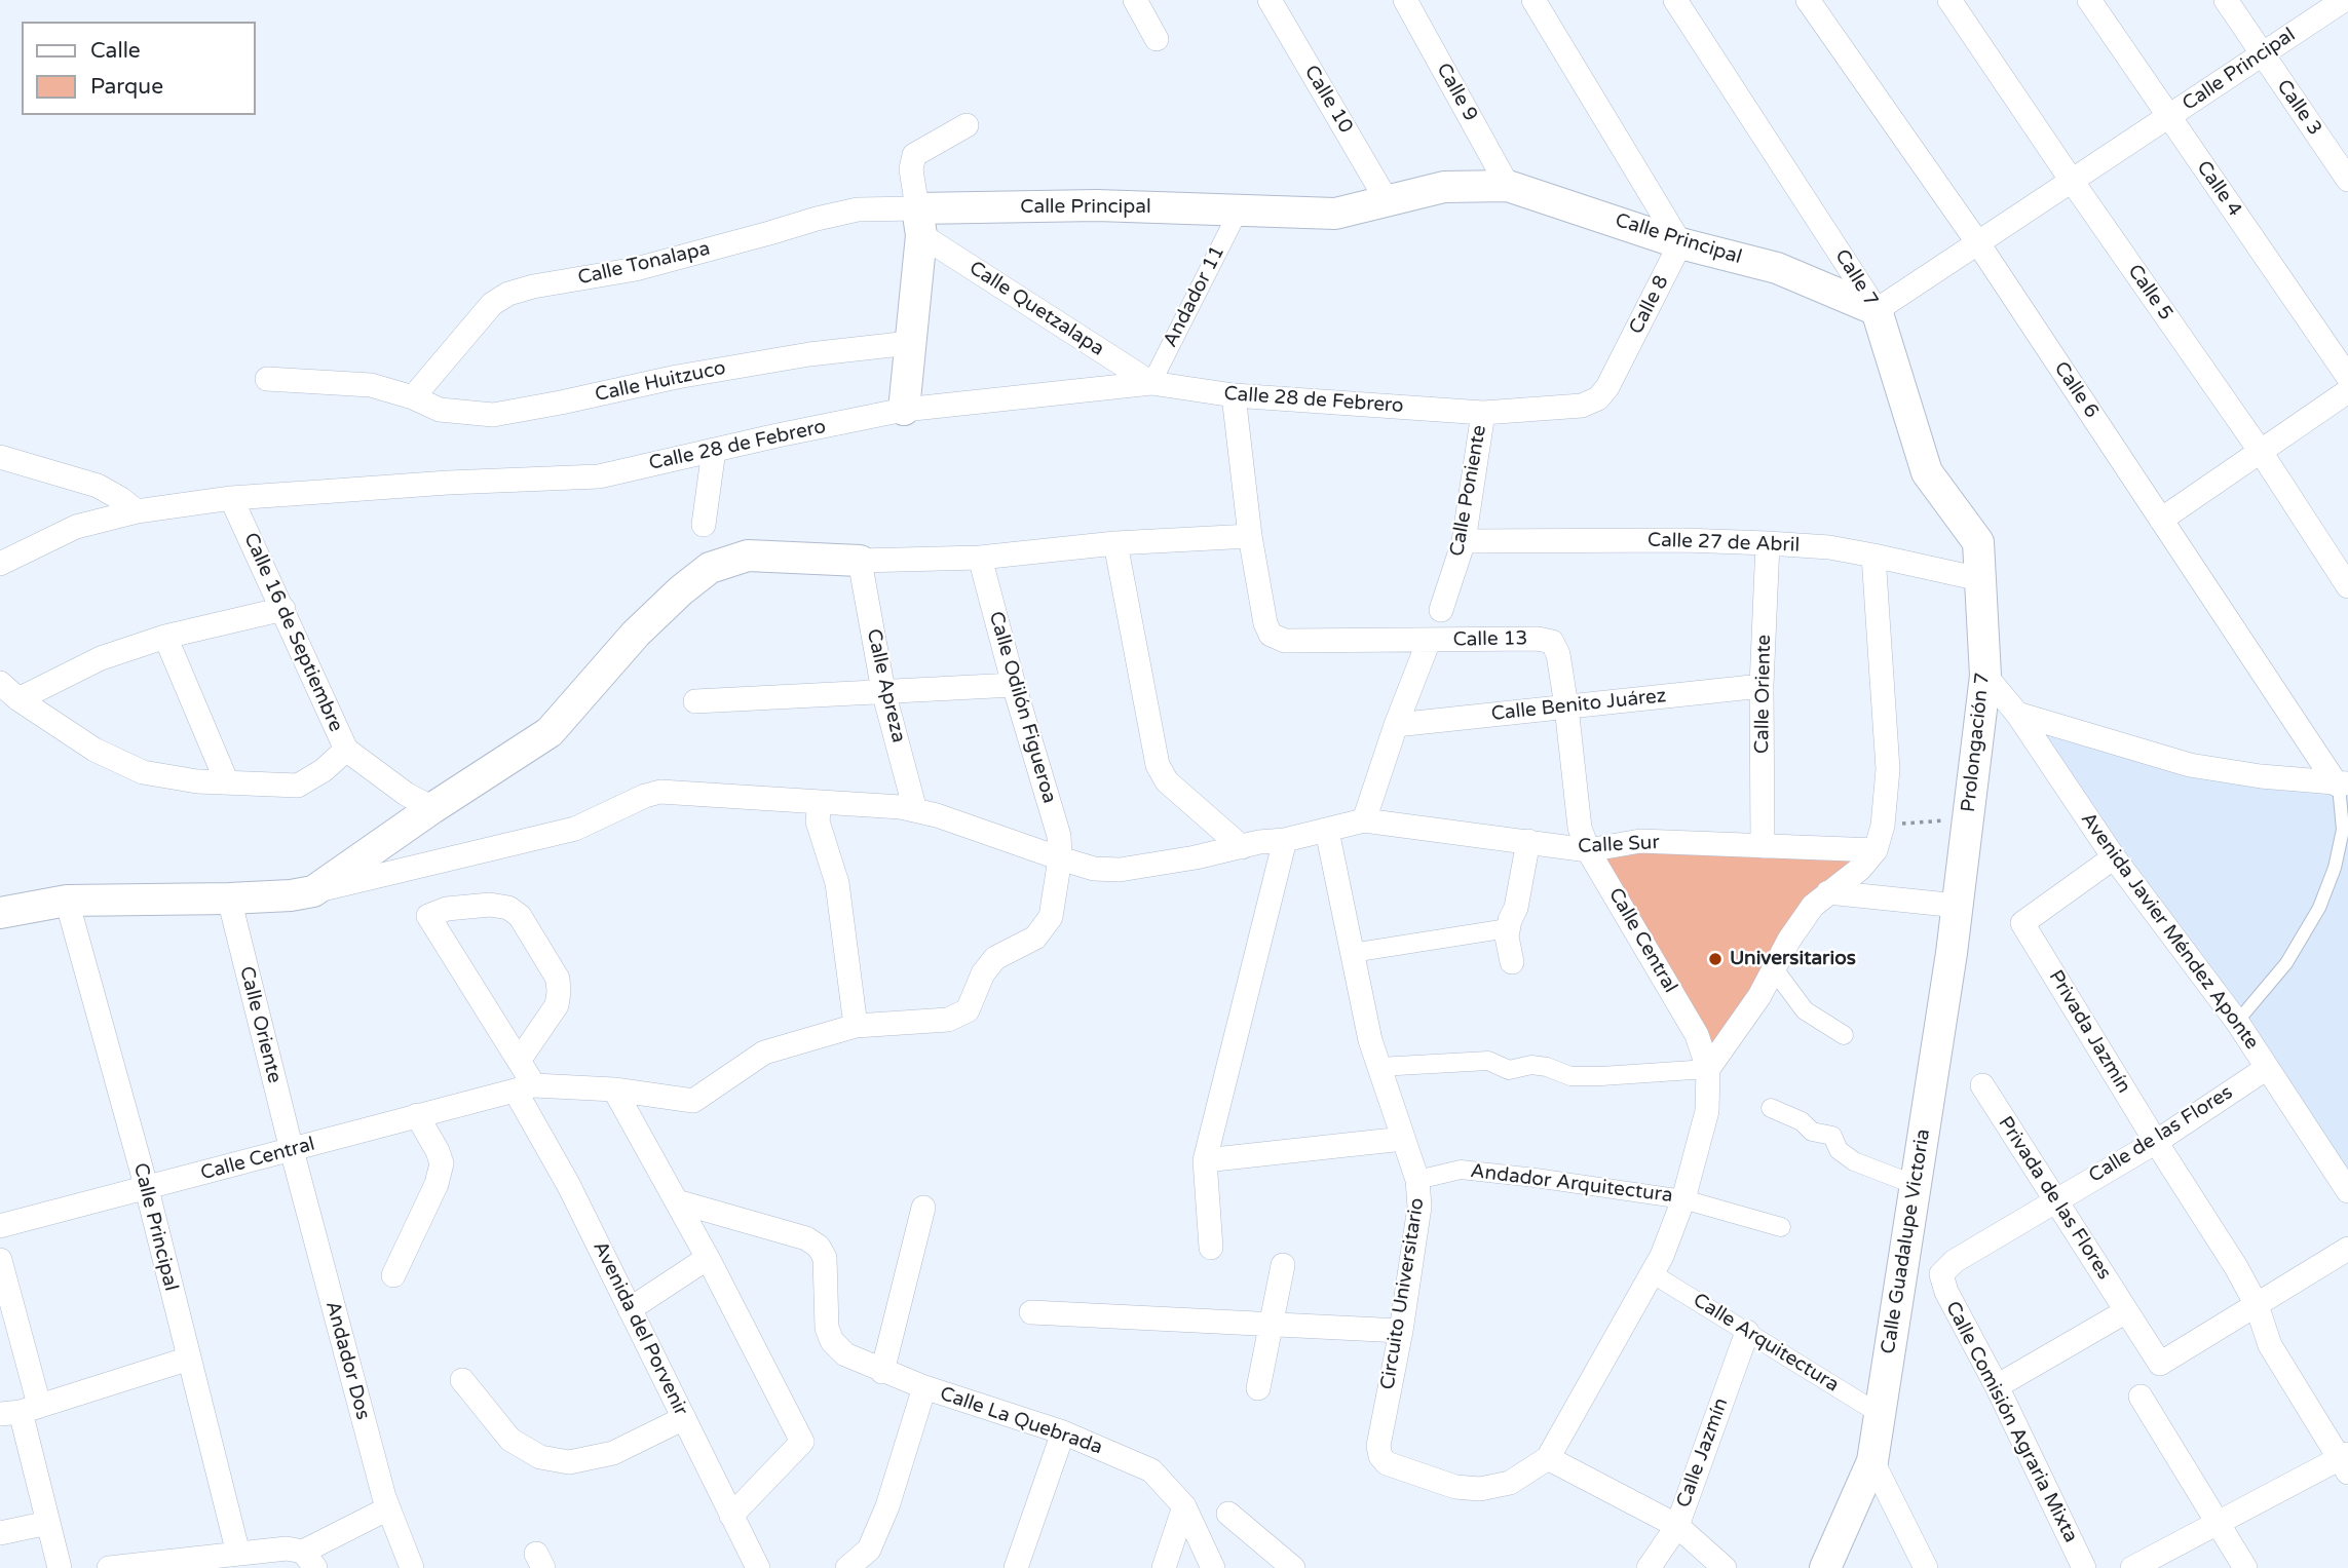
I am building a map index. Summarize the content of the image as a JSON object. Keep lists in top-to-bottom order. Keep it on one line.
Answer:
{"streets":{"street":["Calle Principal","Calle 9","Calle 10","Calle 3","Calle 4","Calle Tonalapa","Calle 7","Calle 5","Andador 11","Calle 8","Calle Quetzalapa","Calle Huitzuco","Calle 6","Calle 28 de Febrero","Calle Poniente","Calle 27 de Abril","Calle 16 de Septiembre","Calle 13","Calle Apreza","Calle Oriente","Calle Benito Juárez","Calle Odilón Figueroa","Prolongación 7","Calle Sur","Avenida Javier Méndez Aponte","Calle Central","Privada Jazmín","Calle de las Flores","Andador Arquitectura","Privada de las Flores","Calle Guadalupe Victoria","Circuito Universitario","Avenida del Porvenir","Calle Arquitectura","Andador Dos","Calle La Quebrada","Calle Comisión Agraria Mixta","Calle Jazmín"]},"crossings":[["Calle Principal","Calle 9"],["Calle Principal","Calle 10"],["Calle Principal","Calle 3"],["Calle Principal","Calle 4"],["Calle Principal","Calle Tonalapa"],["Calle Principal","Calle 7"],["Calle Principal","Calle 5"],["Calle Principal","Andador 11"],["Calle Principal","Calle 8"],["Calle Principal","Calle Quetzalapa"],["Calle Principal","Calle 6"],["Calle Principal","Calle Central"],["Calle Tonalapa","Calle Quetzalapa"],["Calle Tonalapa","Calle Huitzuco"],["Calle 7","Calle 27 de Abril"],["Calle 7","Prolongación 7"],["Andador 11","Calle Quetzalapa"],["Andador 11","Calle 28 de Febrero"],["Calle 8","Calle 28 de Febrero"],["Calle 8","Calle Poniente"],["Calle Quetzalapa","Calle 28 de Febrero"],["Calle 28 de Febrero","Calle Poniente"],["Calle 28 de Febrero","Calle 16 de Septiembre"],["Calle Poniente","Calle 27 de Abril"],["Calle 27 de Abril","Calle Oriente"],["Calle 27 de Abril","Prolongación 7"],["Calle 13","Calle Central"],["Calle Oriente","Calle Benito Juárez"],["Calle Oriente","Calle Sur"],["Calle Oriente","Calle Central"],["Calle Oriente","Andador Dos"],["Calle Benito Juárez","Calle Central"],["Calle Odilón Figueroa","Calle Central"],["Prolongación 7","Avenida Javier Méndez Aponte"],["Prolongación 7","Calle Guadalupe Victoria"],["Calle Sur","Calle Central"],["Avenida Javier Méndez Aponte","Privada Jazmín"],["Avenida Javier Méndez Aponte","Calle de las Flores"],["Calle Central","Avenida del Porvenir"],["Calle Central","Andador Dos"],["Privada Jazmín","Calle de las Flores"],["Privada Jazmín","Privada de las Flores"],["Calle de las Flores","Privada de las Flores"],["Calle de las Flores","Calle Comisión Agraria Mixta"],["Andador Arquitectura","Circuito Universitario"],["Calle Guadalupe Victoria","Calle Arquitectura"],["Calle Arquitectura","Calle Jazmín"]],"places":["Universitarios"],"legend":["Calle","Parque"]}
